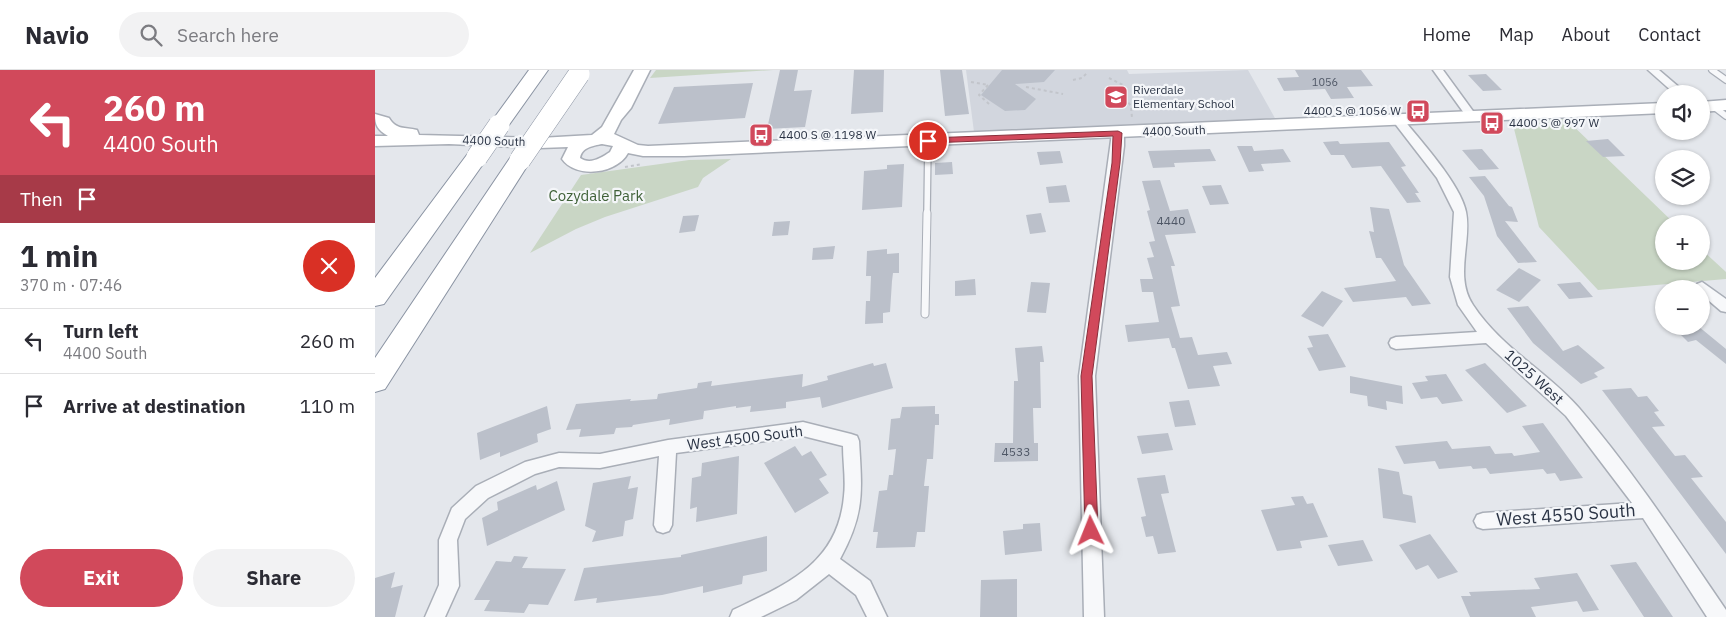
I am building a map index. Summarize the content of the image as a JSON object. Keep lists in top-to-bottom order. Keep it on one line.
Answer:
{"streets":{"street":["4400 South","1025 West","West 4500 South","West 4550 South"]},"crossings":[["4400 South","1025 West"],["1025 West","West 4550 South"]],"parks":["Cozydale Park"],"places":{"school or university":["Riverdale Elementary School"],"bus stop":["4400 S @ 1056 W","4400 S @ 997 W","4400 S @ 1198 W"]},"house_numbers":["1056","4440","4533"],"page":{"header":"Navio","search":"Search here","nav":["Home","Map","About","Contact"],"turn":["260 m","4400 South"],"map_buttons":["+","−"],"then":"Then","heading":["1 min","370 m · 07:46"],"list":[{"name":"Turn left","note":"4400 South","value":"260 m"},{"name":"Arrive at destination","value":"110 m"}],"buttons":["Exit","Share"]}}
